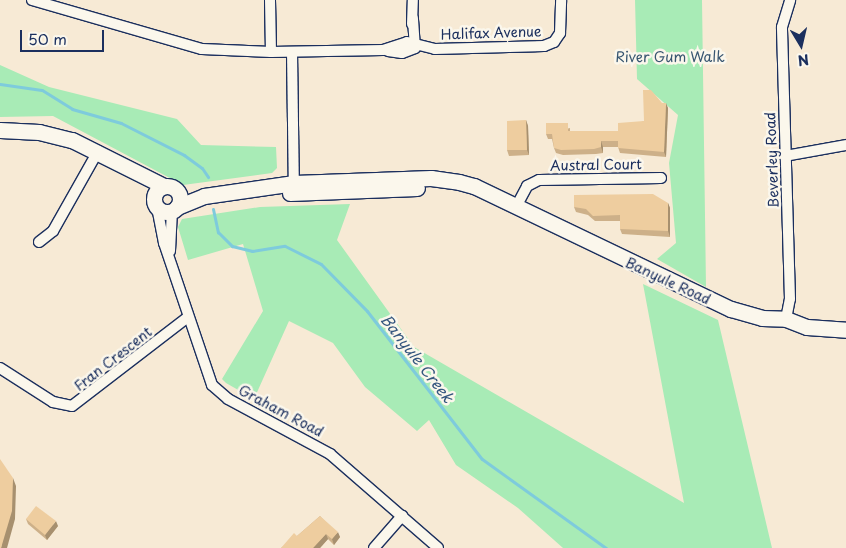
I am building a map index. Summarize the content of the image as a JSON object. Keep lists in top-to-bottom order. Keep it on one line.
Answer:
{"streets":{"street":["Halifax Avenue","Beverley Road","Austral Court","Banyule Road","Fran Crescent","Graham Road"]},"crossings":[["Beverley Road","Banyule Road"],["Austral Court","Banyule Road"],["Banyule Road","Graham Road"],["Fran Crescent","Graham Road"]],"water":["Banyule Creek"],"parks":["River Gum Walk"],"scale_bar":"50 m","north":"bottom"}
